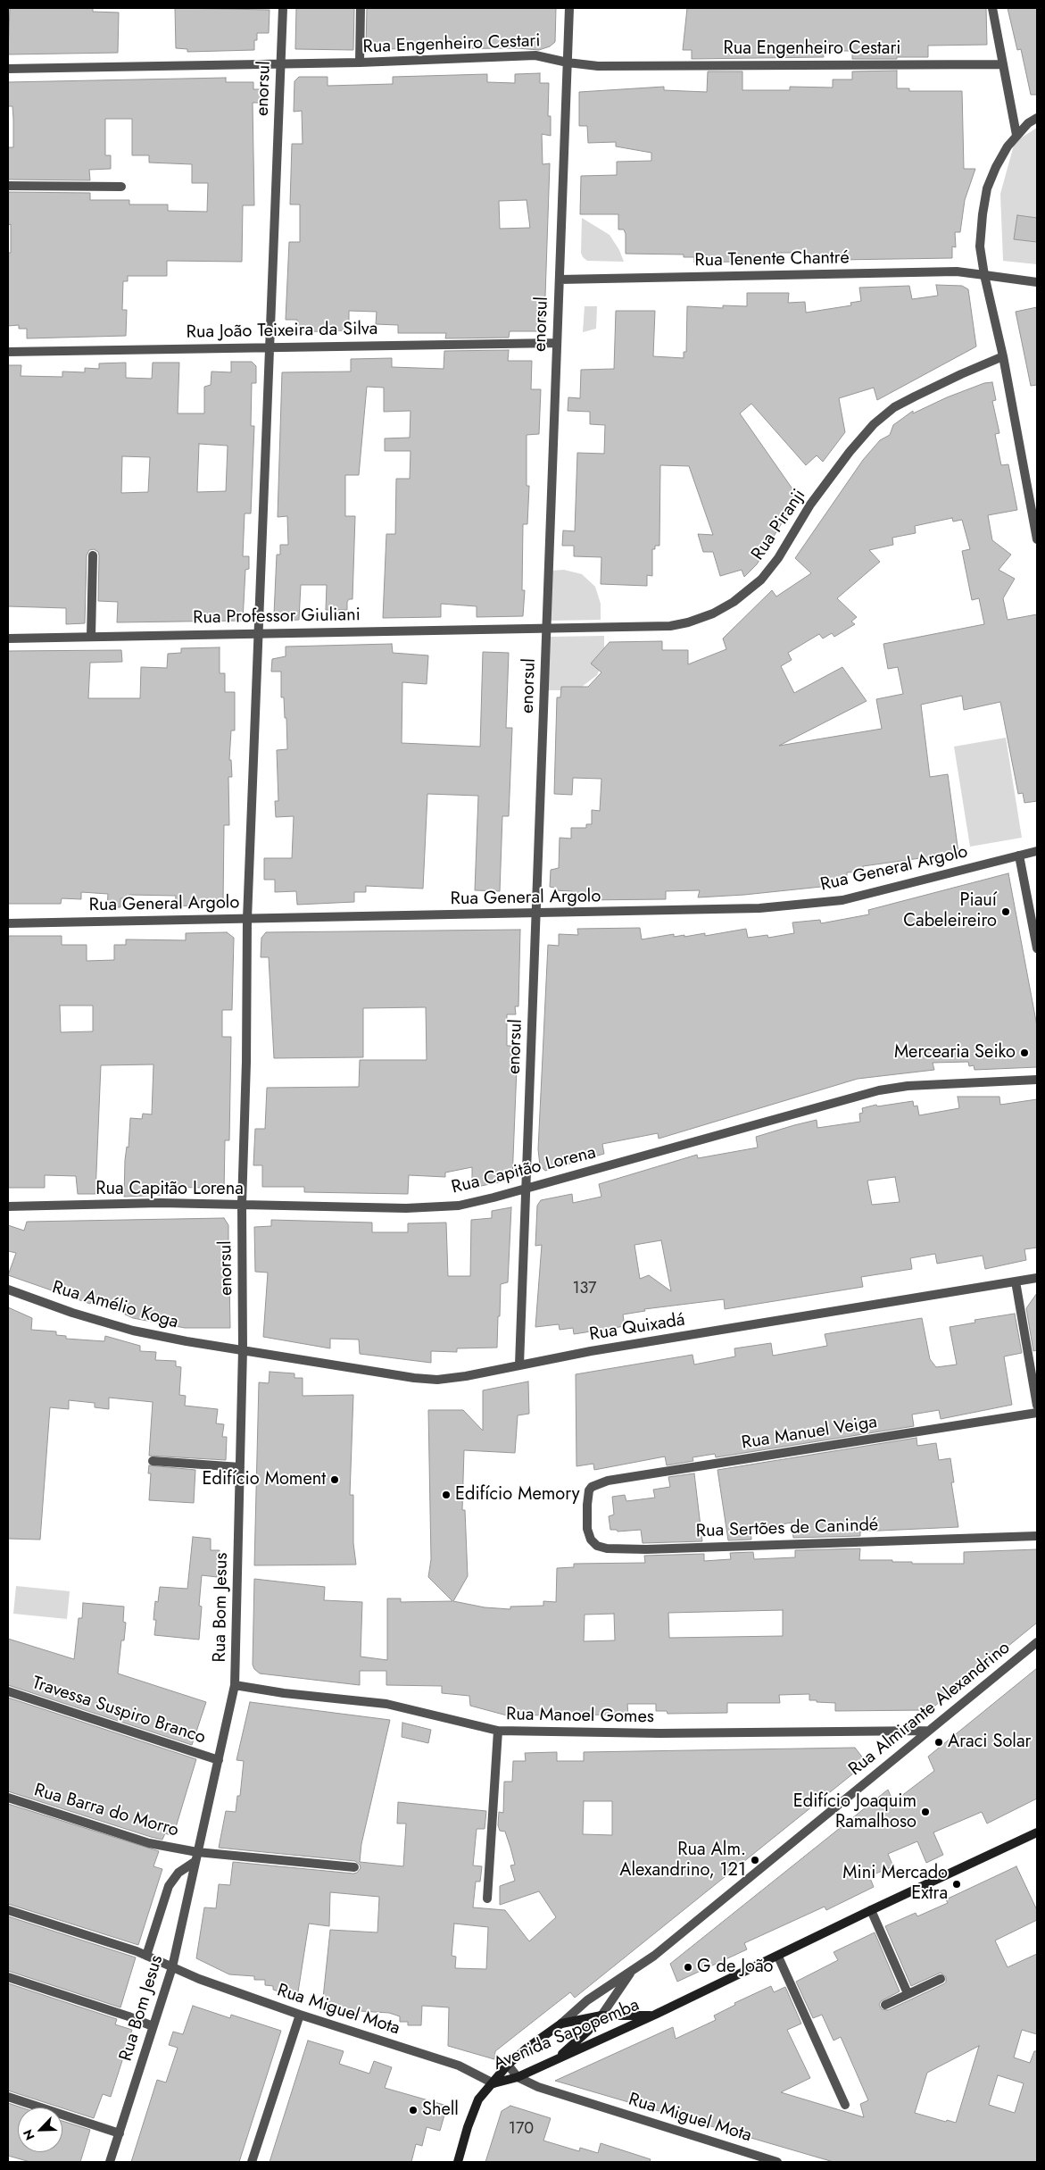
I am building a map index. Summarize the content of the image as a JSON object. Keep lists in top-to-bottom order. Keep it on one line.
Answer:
{"streets":{"main road":["Avenida Sapopemba"],"street":["Rua Engenheiro Cestari","enorsul","Rua Tenente Chantré","Rua João Teixeira da Silva","Rua Piranji","Rua Professor Giuliani","Rua General Argolo","Rua Capitão Lorena","Rua Amélio Koga","Rua Quixadá","Rua Manuel Veiga","Rua Sertões de Canindé","Rua Bom Jesus","Rua Almirante Alexandrino","Travessa Suspiro Branco","Rua Manoel Gomes","Rua Barra do Morro","Rua Miguel Mota"]},"crossings":[["Rua Engenheiro Cestari","enorsul"],["enorsul","Rua Tenente Chantré"],["enorsul","Rua João Teixeira da Silva"],["enorsul","Rua Piranji"],["enorsul","Rua Professor Giuliani"],["enorsul","Rua General Argolo"],["enorsul","Rua Capitão Lorena"],["enorsul","Rua Amélio Koga"],["enorsul","Rua Quixadá"],["enorsul","Rua Bom Jesus"],["Rua Piranji","Rua Professor Giuliani"],["Rua Amélio Koga","Rua Quixadá"],["Rua Amélio Koga","Rua Bom Jesus"],["Rua Quixadá","Rua Bom Jesus"],["Rua Manuel Veiga","Rua Sertões de Canindé"],["Rua Bom Jesus","Travessa Suspiro Branco"],["Rua Bom Jesus","Rua Manoel Gomes"],["Rua Bom Jesus","Rua Barra do Morro"],["Rua Bom Jesus","Rua Miguel Mota"],["Rua Almirante Alexandrino","Rua Manoel Gomes"],["Rua Almirante Alexandrino","Avenida Sapopemba"],["Rua Miguel Mota","Avenida Sapopemba"]],"places":["Piauí Cabeleireiro","Mercearia Seiko","Edifício Moment","Edifício Memory","Araci Solar","Edifício Joaquim Ramalhoso","Rua Alm. Alexandrino, 121","Mini Mercado Extra","G de João","Shell"],"house_numbers":["137","170"],"north":"bottom left"}
